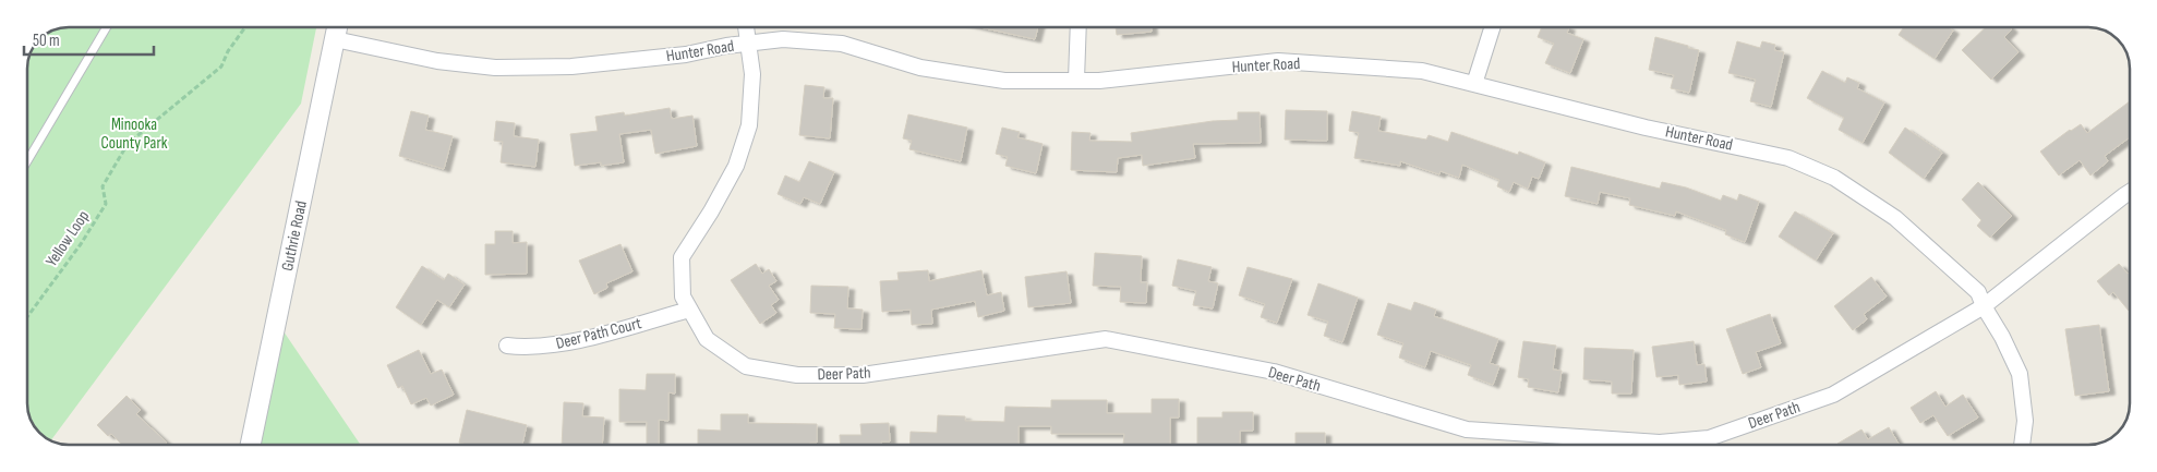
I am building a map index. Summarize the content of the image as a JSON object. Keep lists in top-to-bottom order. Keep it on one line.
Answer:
{"streets":{"street":["Hunter Road","Guthrie Road","Deer Path Court","Deer Path"],"path":["Yellow Loop"]},"crossings":[["Hunter Road","Guthrie Road"],["Hunter Road","Deer Path"],["Deer Path Court","Deer Path"]],"parks":["Minooka County Park"],"scale_bar":"50 m"}
